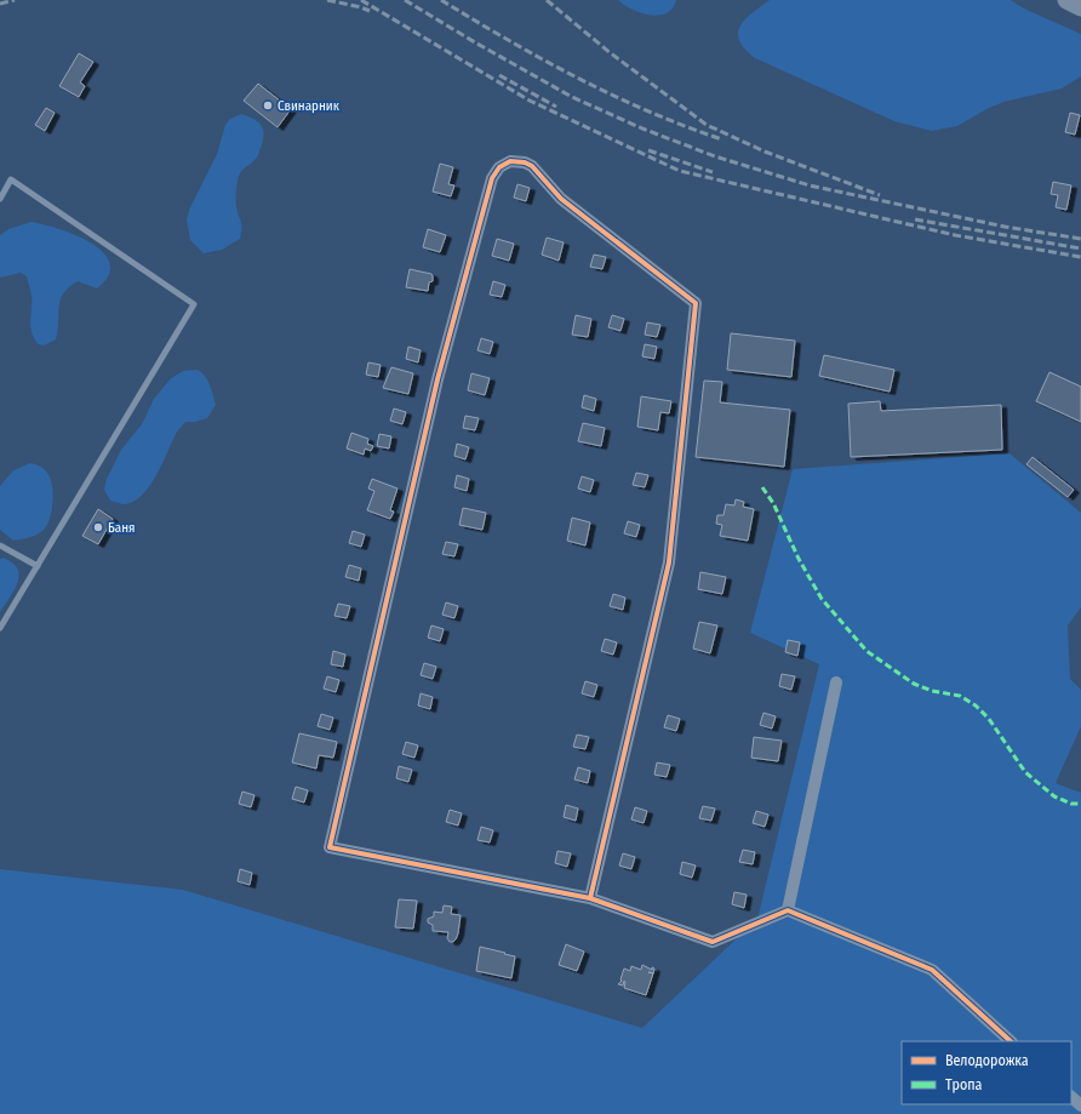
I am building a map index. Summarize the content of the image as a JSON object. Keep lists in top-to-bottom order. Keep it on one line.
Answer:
{"places":["Свинарник","Баня"],"legend":["Велодорожка","Тропа"]}
